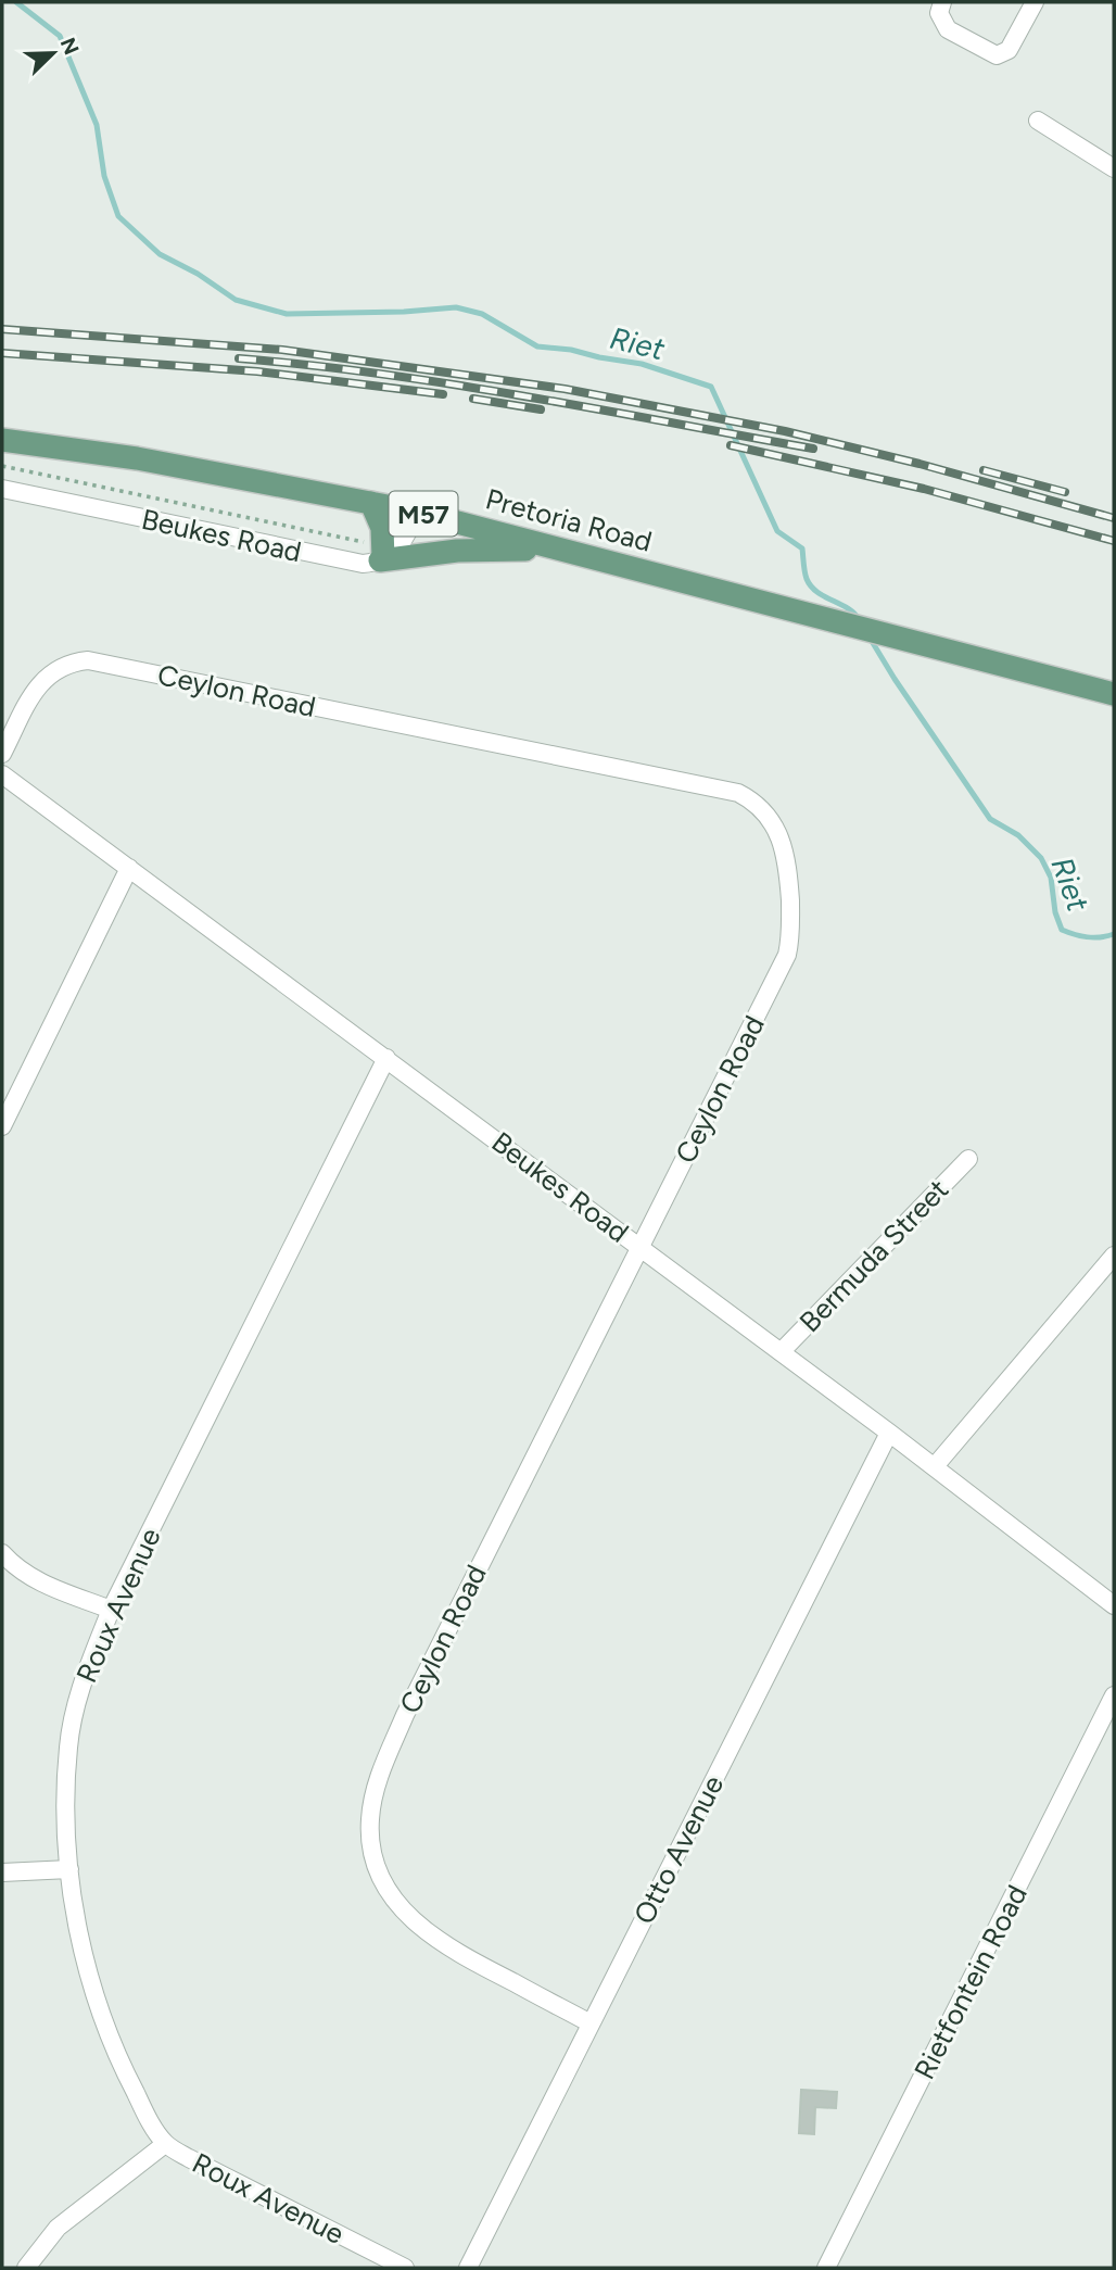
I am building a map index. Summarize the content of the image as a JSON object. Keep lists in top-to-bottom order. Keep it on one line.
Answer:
{"streets":{"main road":["M57","Pretoria Road"],"street":["Beukes Road","Ceylon Road","Bermuda Street","Roux Avenue","Otto Avenue","Rietfontein Road"]},"crossings":[["Beukes Road","Ceylon Road"],["Beukes Road","Bermuda Street"],["Beukes Road","Roux Avenue"],["Beukes Road","Otto Avenue"],["Ceylon Road","Otto Avenue"]],"water":["Riet"],"north":"top right"}
